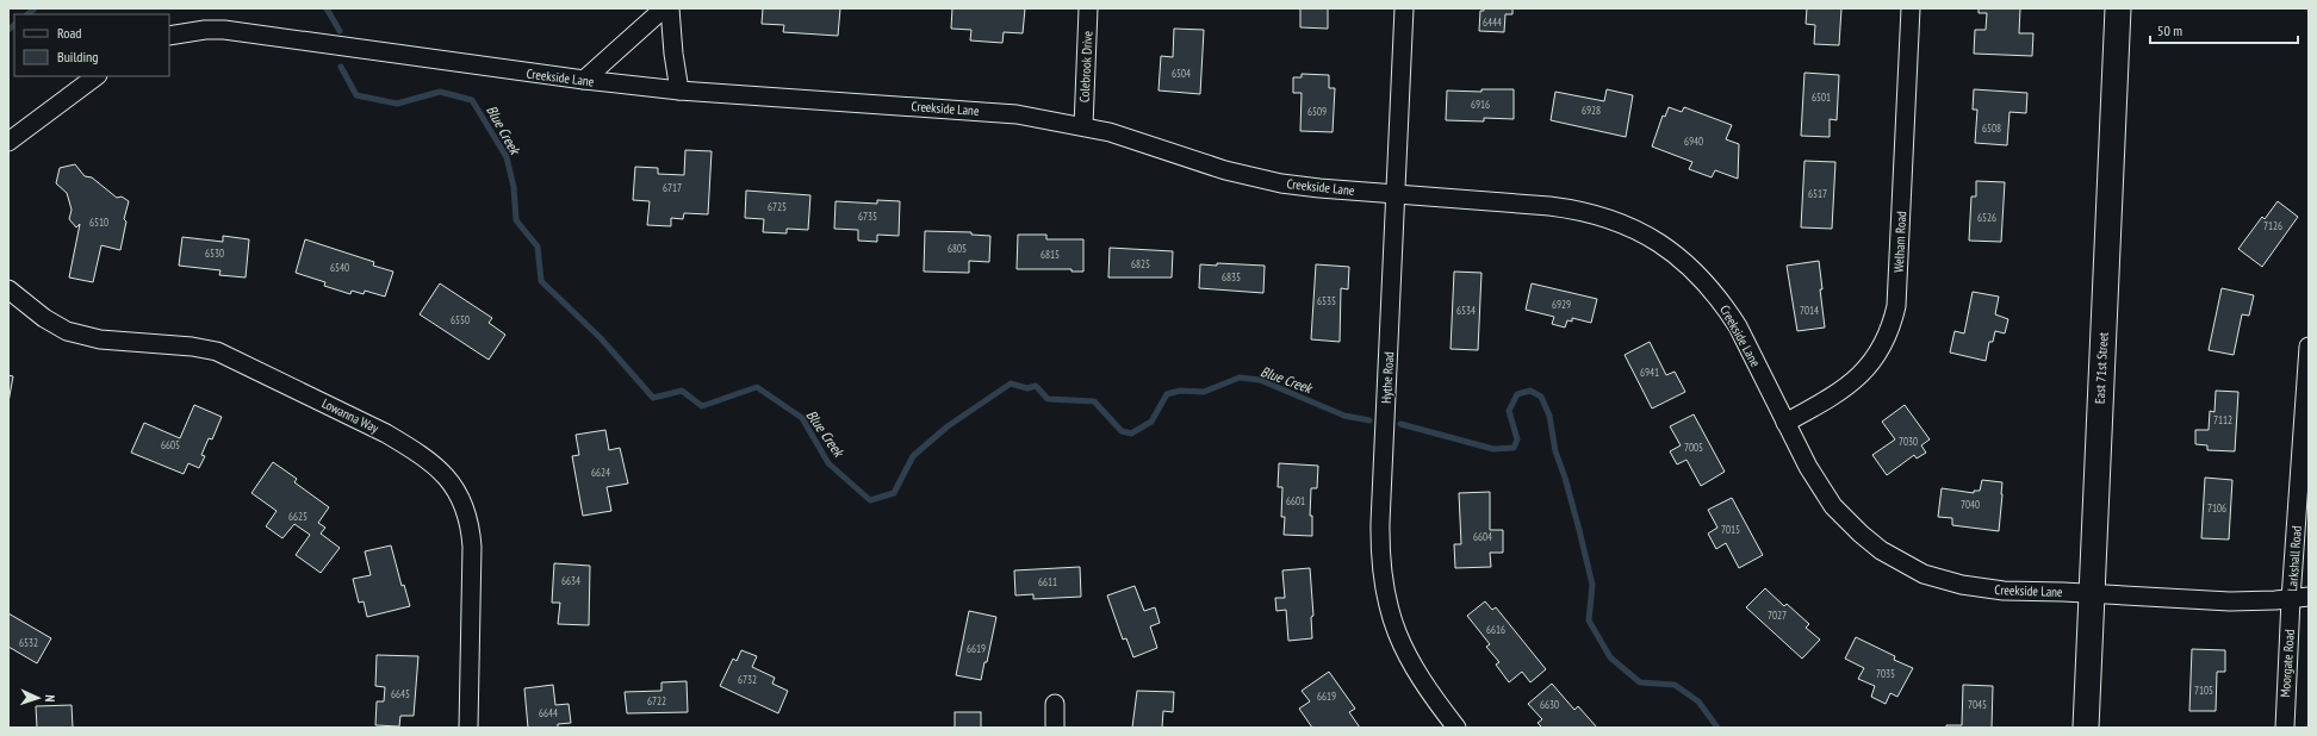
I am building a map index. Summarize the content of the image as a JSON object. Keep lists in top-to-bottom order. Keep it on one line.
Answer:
{"streets":{"main road":["East 71st Street"],"street":["Colebrook Drive","Creekside Lane","Welham Road","Hythe Road","Lowanna Way","Larkshall Road","Moorgate Road"]},"crossings":[["Colebrook Drive","Creekside Lane"],["Creekside Lane","Welham Road"],["Creekside Lane","East 71st Street"],["Creekside Lane","Hythe Road"],["Creekside Lane","Larkshall Road"],["Creekside Lane","Moorgate Road"],["Larkshall Road","Moorgate Road"]],"water":["Blue Creek"],"house_numbers":["6444","6504","6501","6916","6928","6509","6508","6940","6717","6517","6725","6735","6526","6510","7126","6805","6530","6815","6825","6540","6835","6535","6929","6534","7014","6550","6941","7112","7030","6605","7005","6624","6601","7040","7106","6625","7015","6604","6634","6611","7027","6616","6532","6619","7035","6732","7105","6645","6619","6722","6630","7045","6644"],"legend":["Road","Building"],"scale_bar":"50 m","north":"right"}
